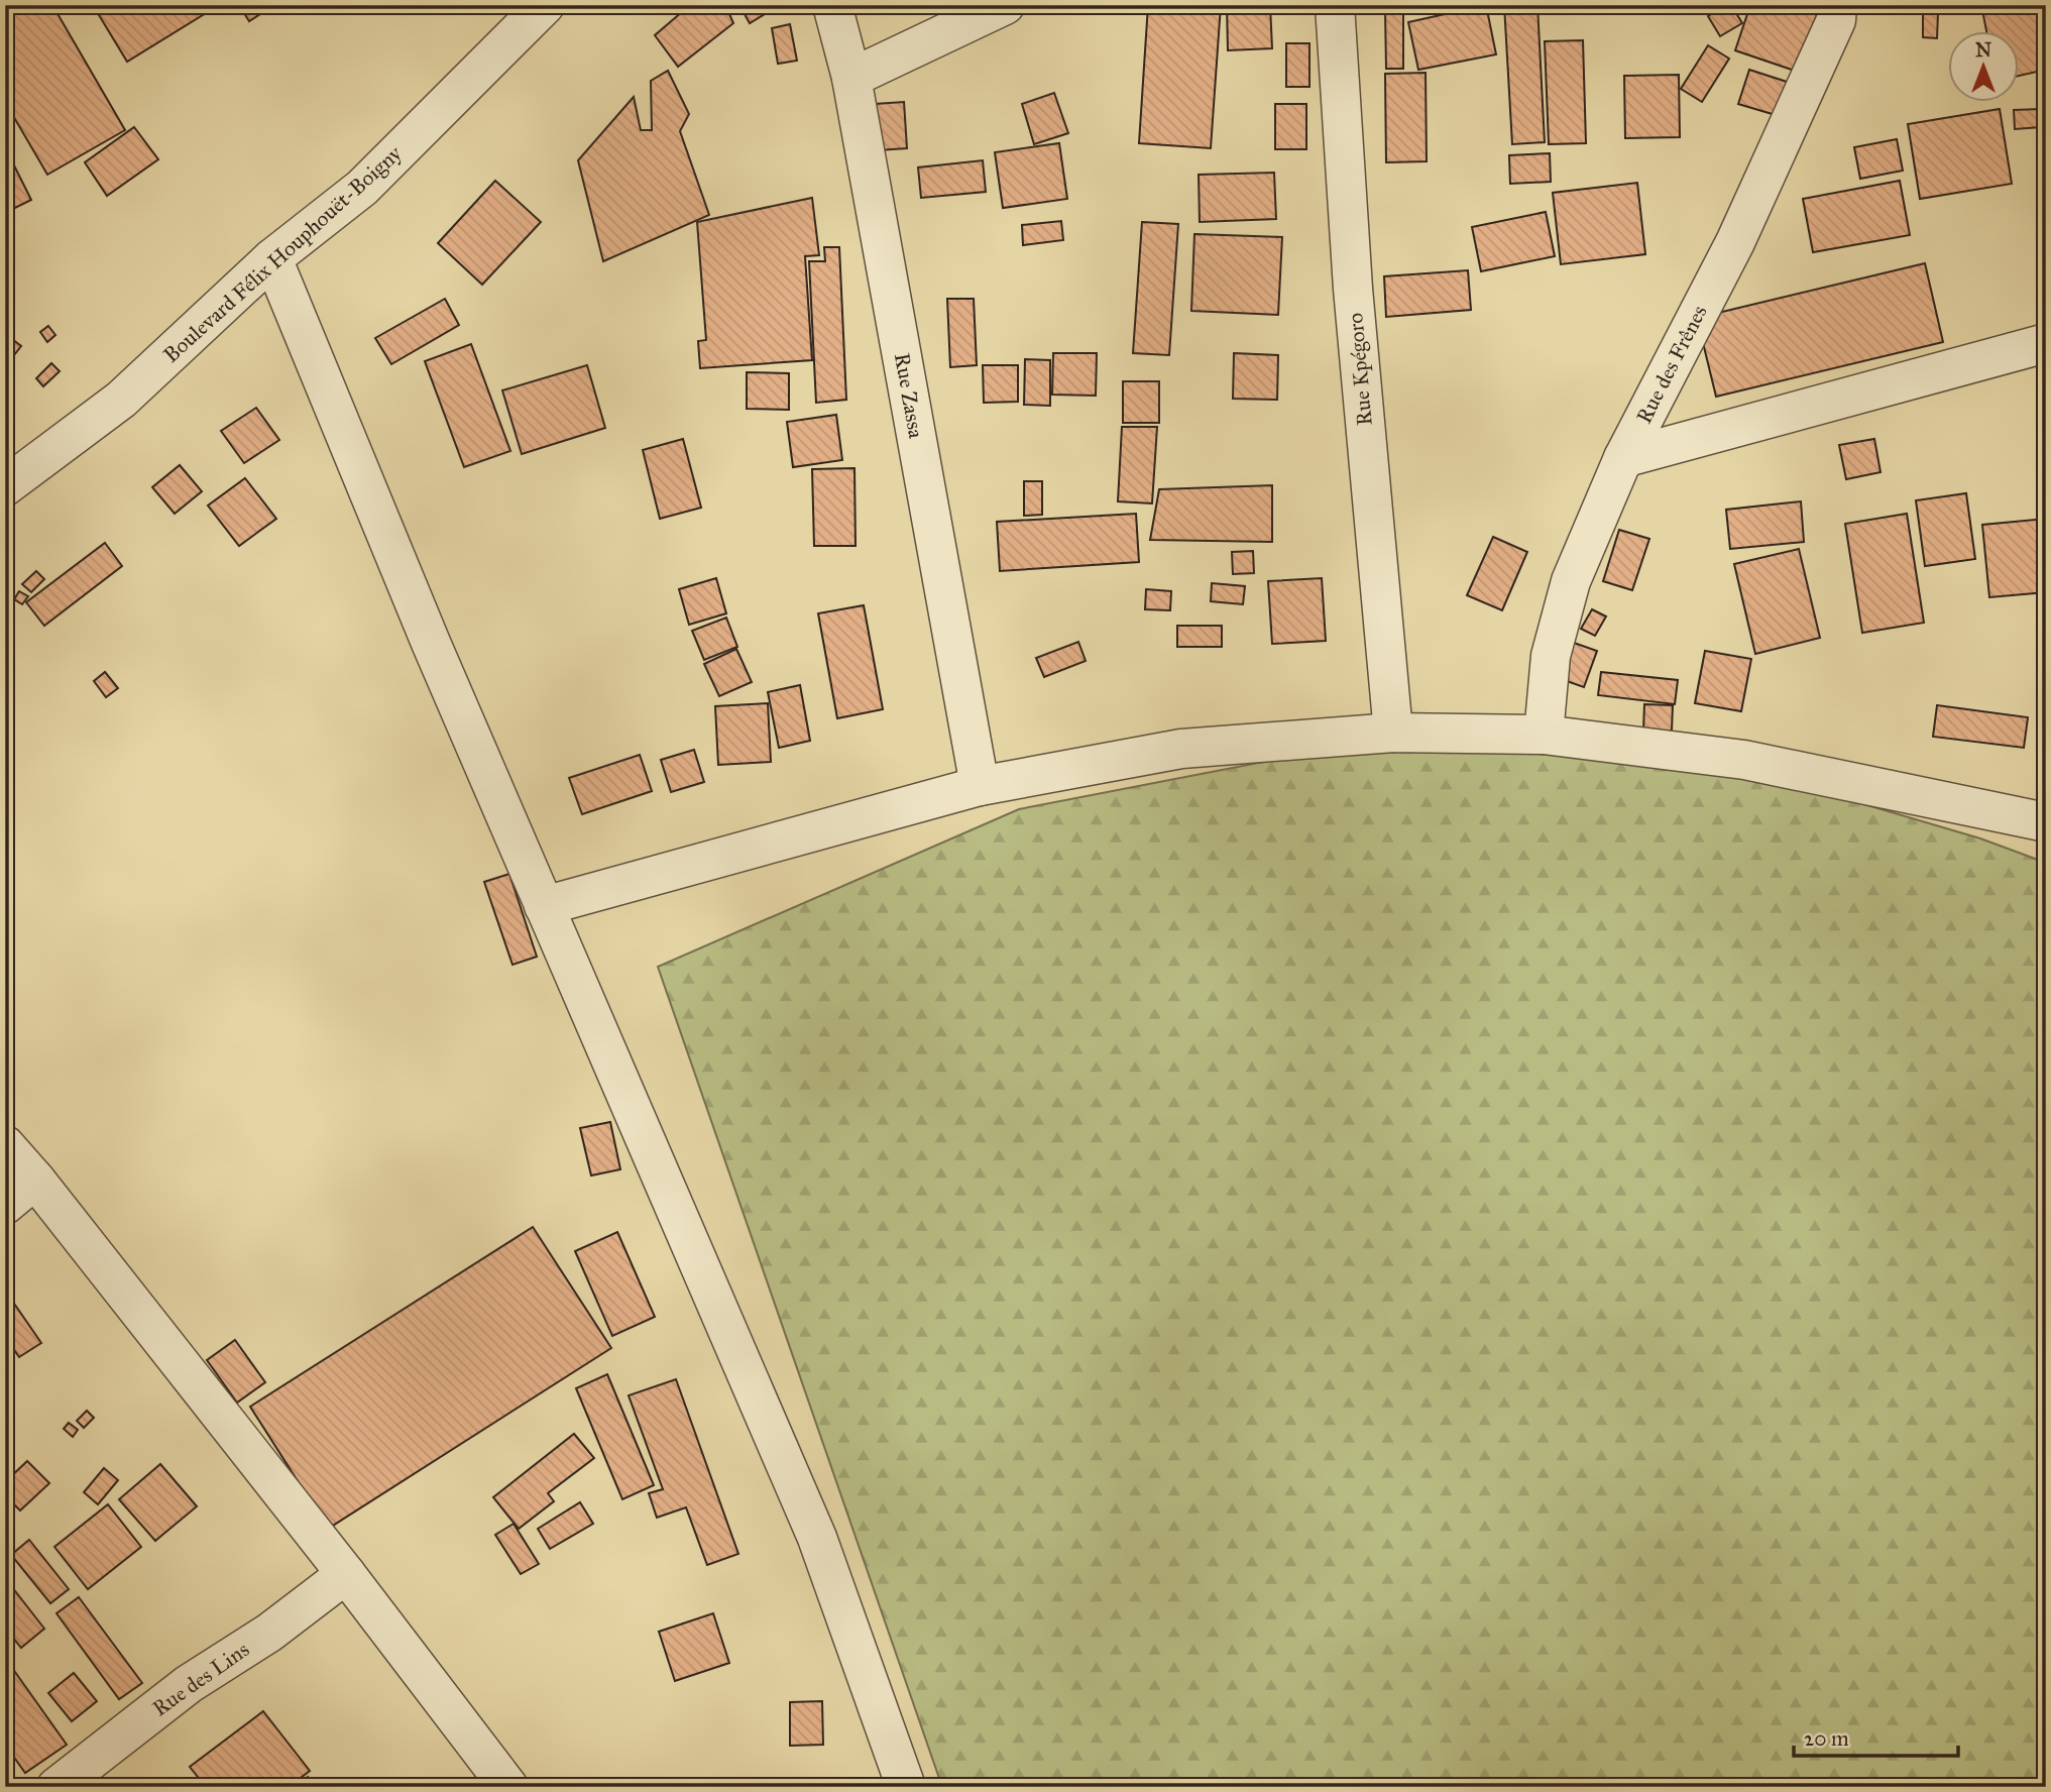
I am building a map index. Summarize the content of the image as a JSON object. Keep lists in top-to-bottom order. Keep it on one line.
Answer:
{"streets":{"street":["Boulevard Félix Houphouët-Boigny","Rue des Frênes","Rue Kpégoro","Rue Zassa","Rue des Lins"]},"scale_bar":"20 m","north":"top"}
